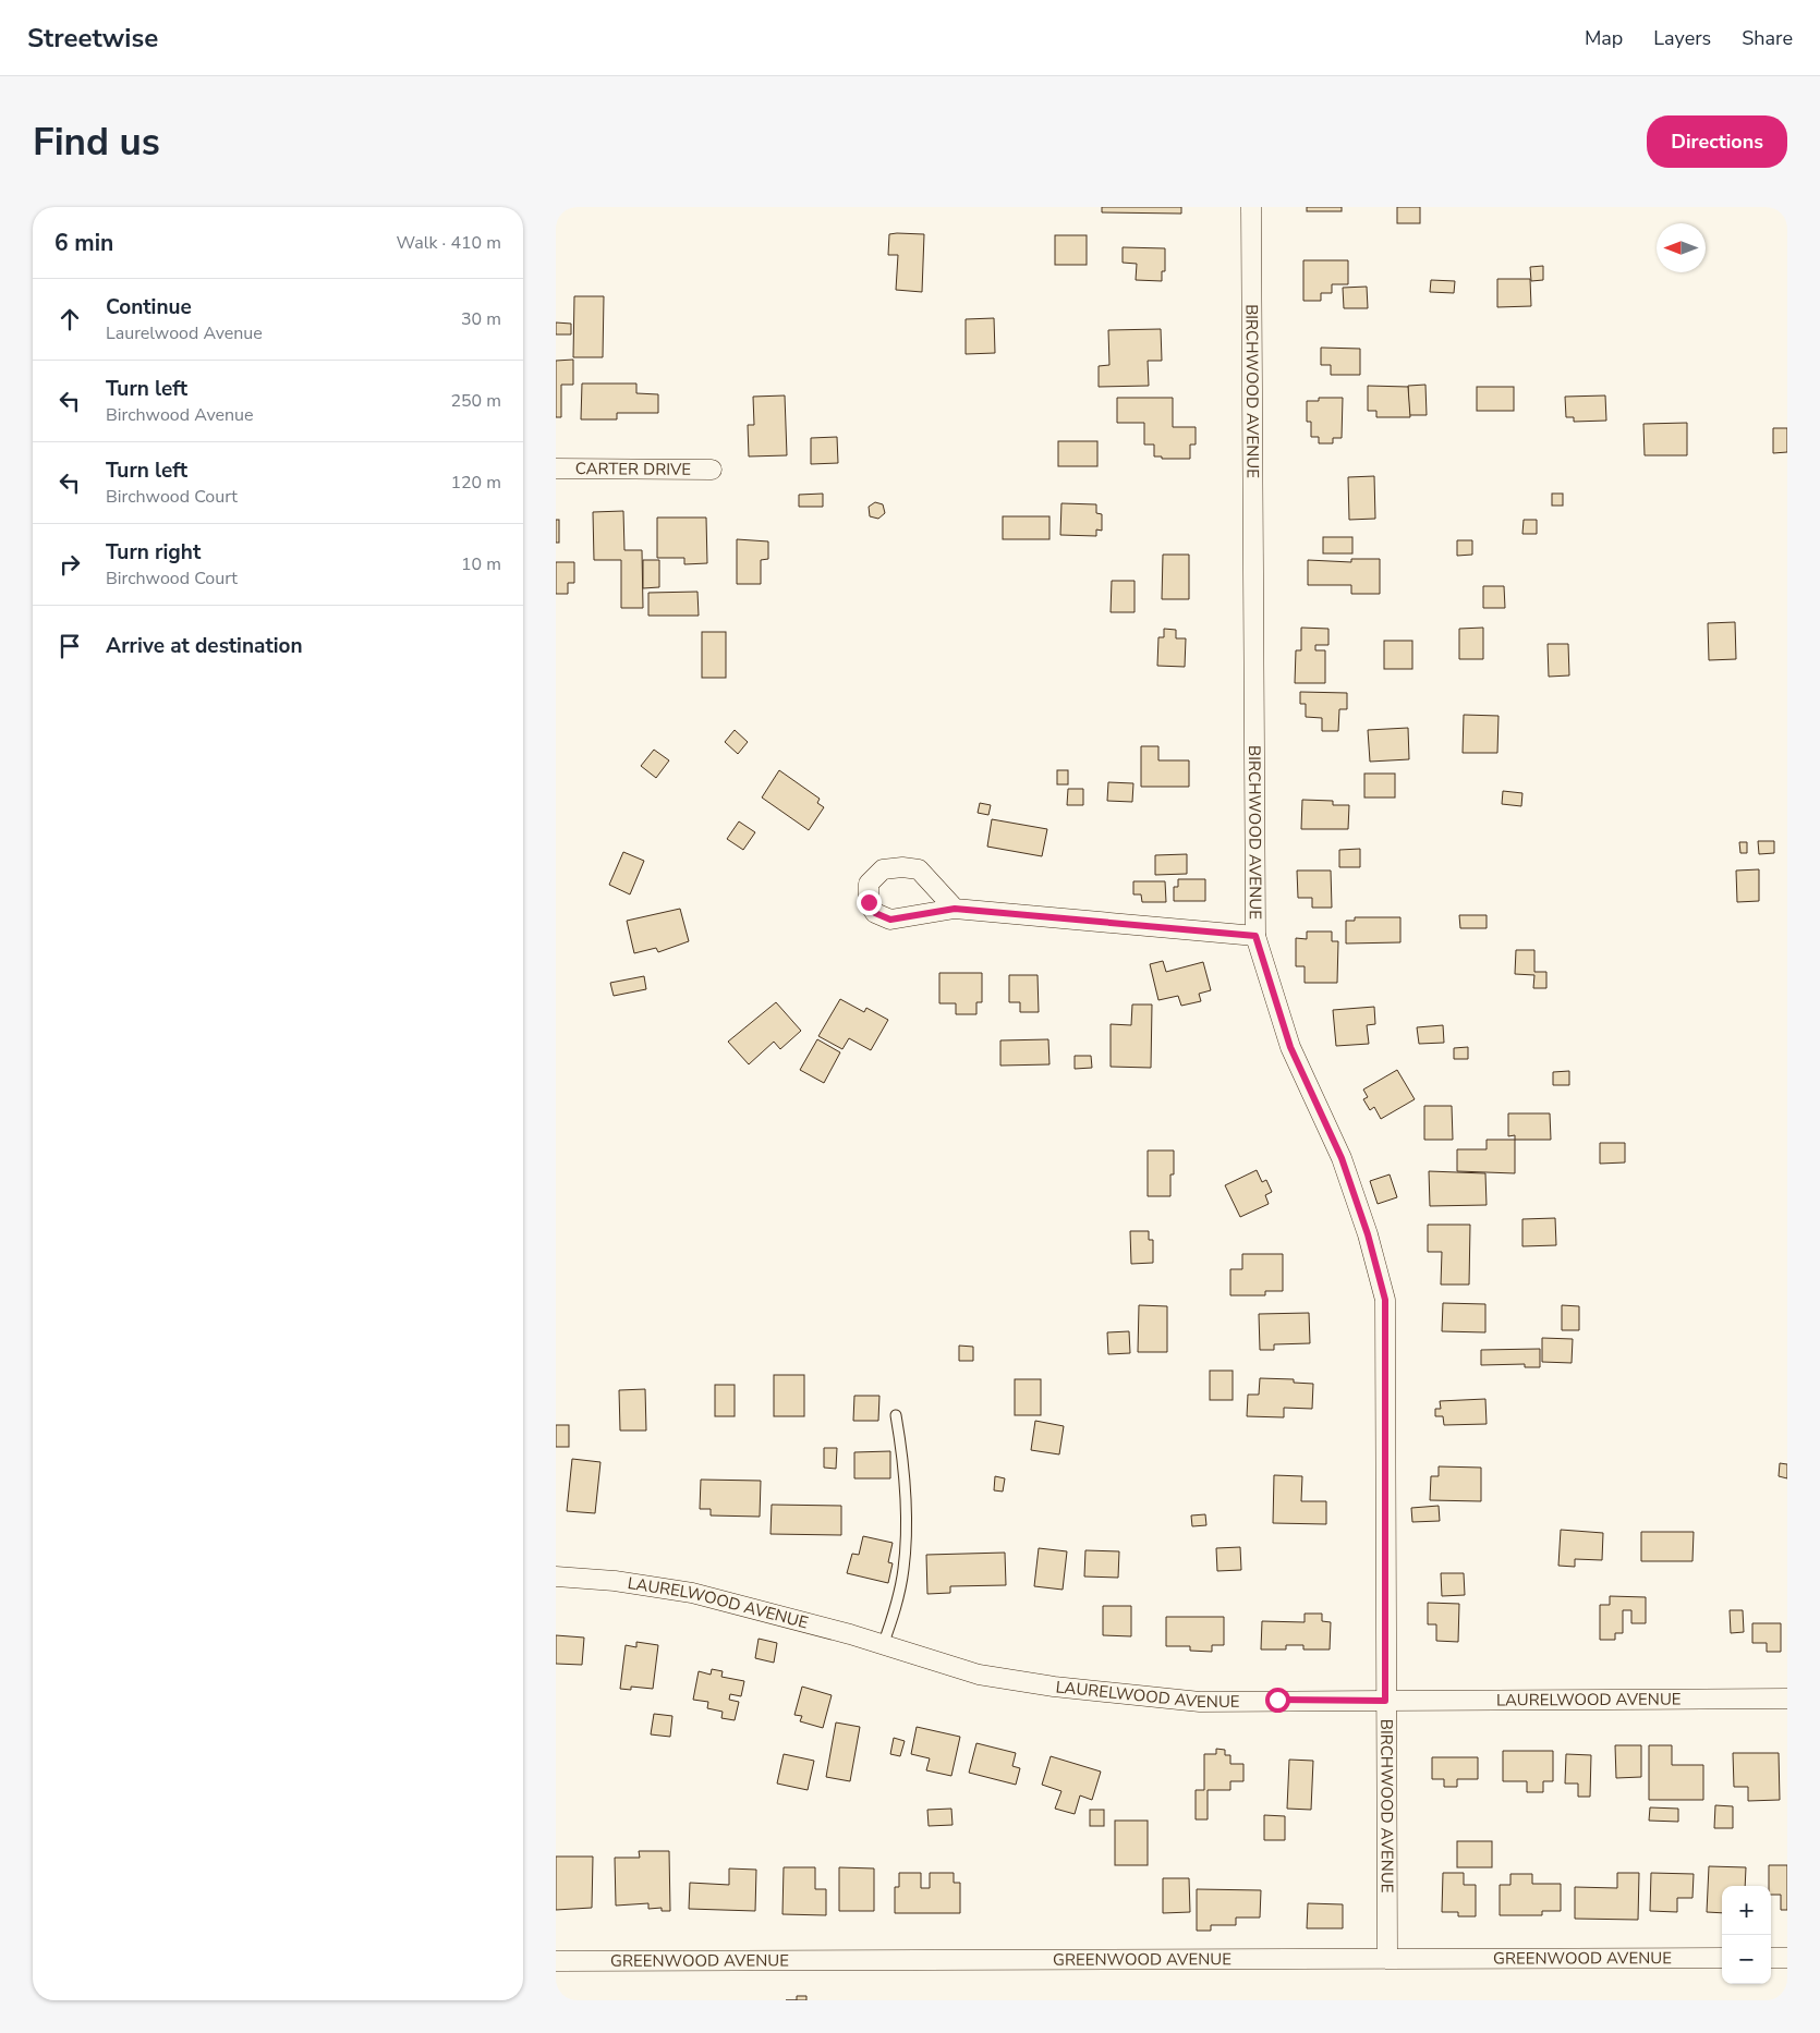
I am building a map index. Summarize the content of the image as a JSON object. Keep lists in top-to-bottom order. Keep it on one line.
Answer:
{"streets":{"street":["BIRCHWOOD AVENUE","CARTER DRIVE","LAURELWOOD AVENUE","GREENWOOD AVENUE"]},"crossings":[["BIRCHWOOD AVENUE","LAURELWOOD AVENUE"],["BIRCHWOOD AVENUE","GREENWOOD AVENUE"]],"north":"left","page":{"header":"Streetwise","nav":["Map","Layers","Share"],"buttons":"Directions","title":"Find us","heading":["6 min","Walk · 410 m"],"list":[["Continue","Laurelwood Avenue","30 m"],["Turn left","Birchwood Avenue","250 m"],["Turn left","Birchwood Court","120 m"],["Turn right","Birchwood Court","10 m"],"Arrive at destination"],"map_buttons":["+","−"]}}
